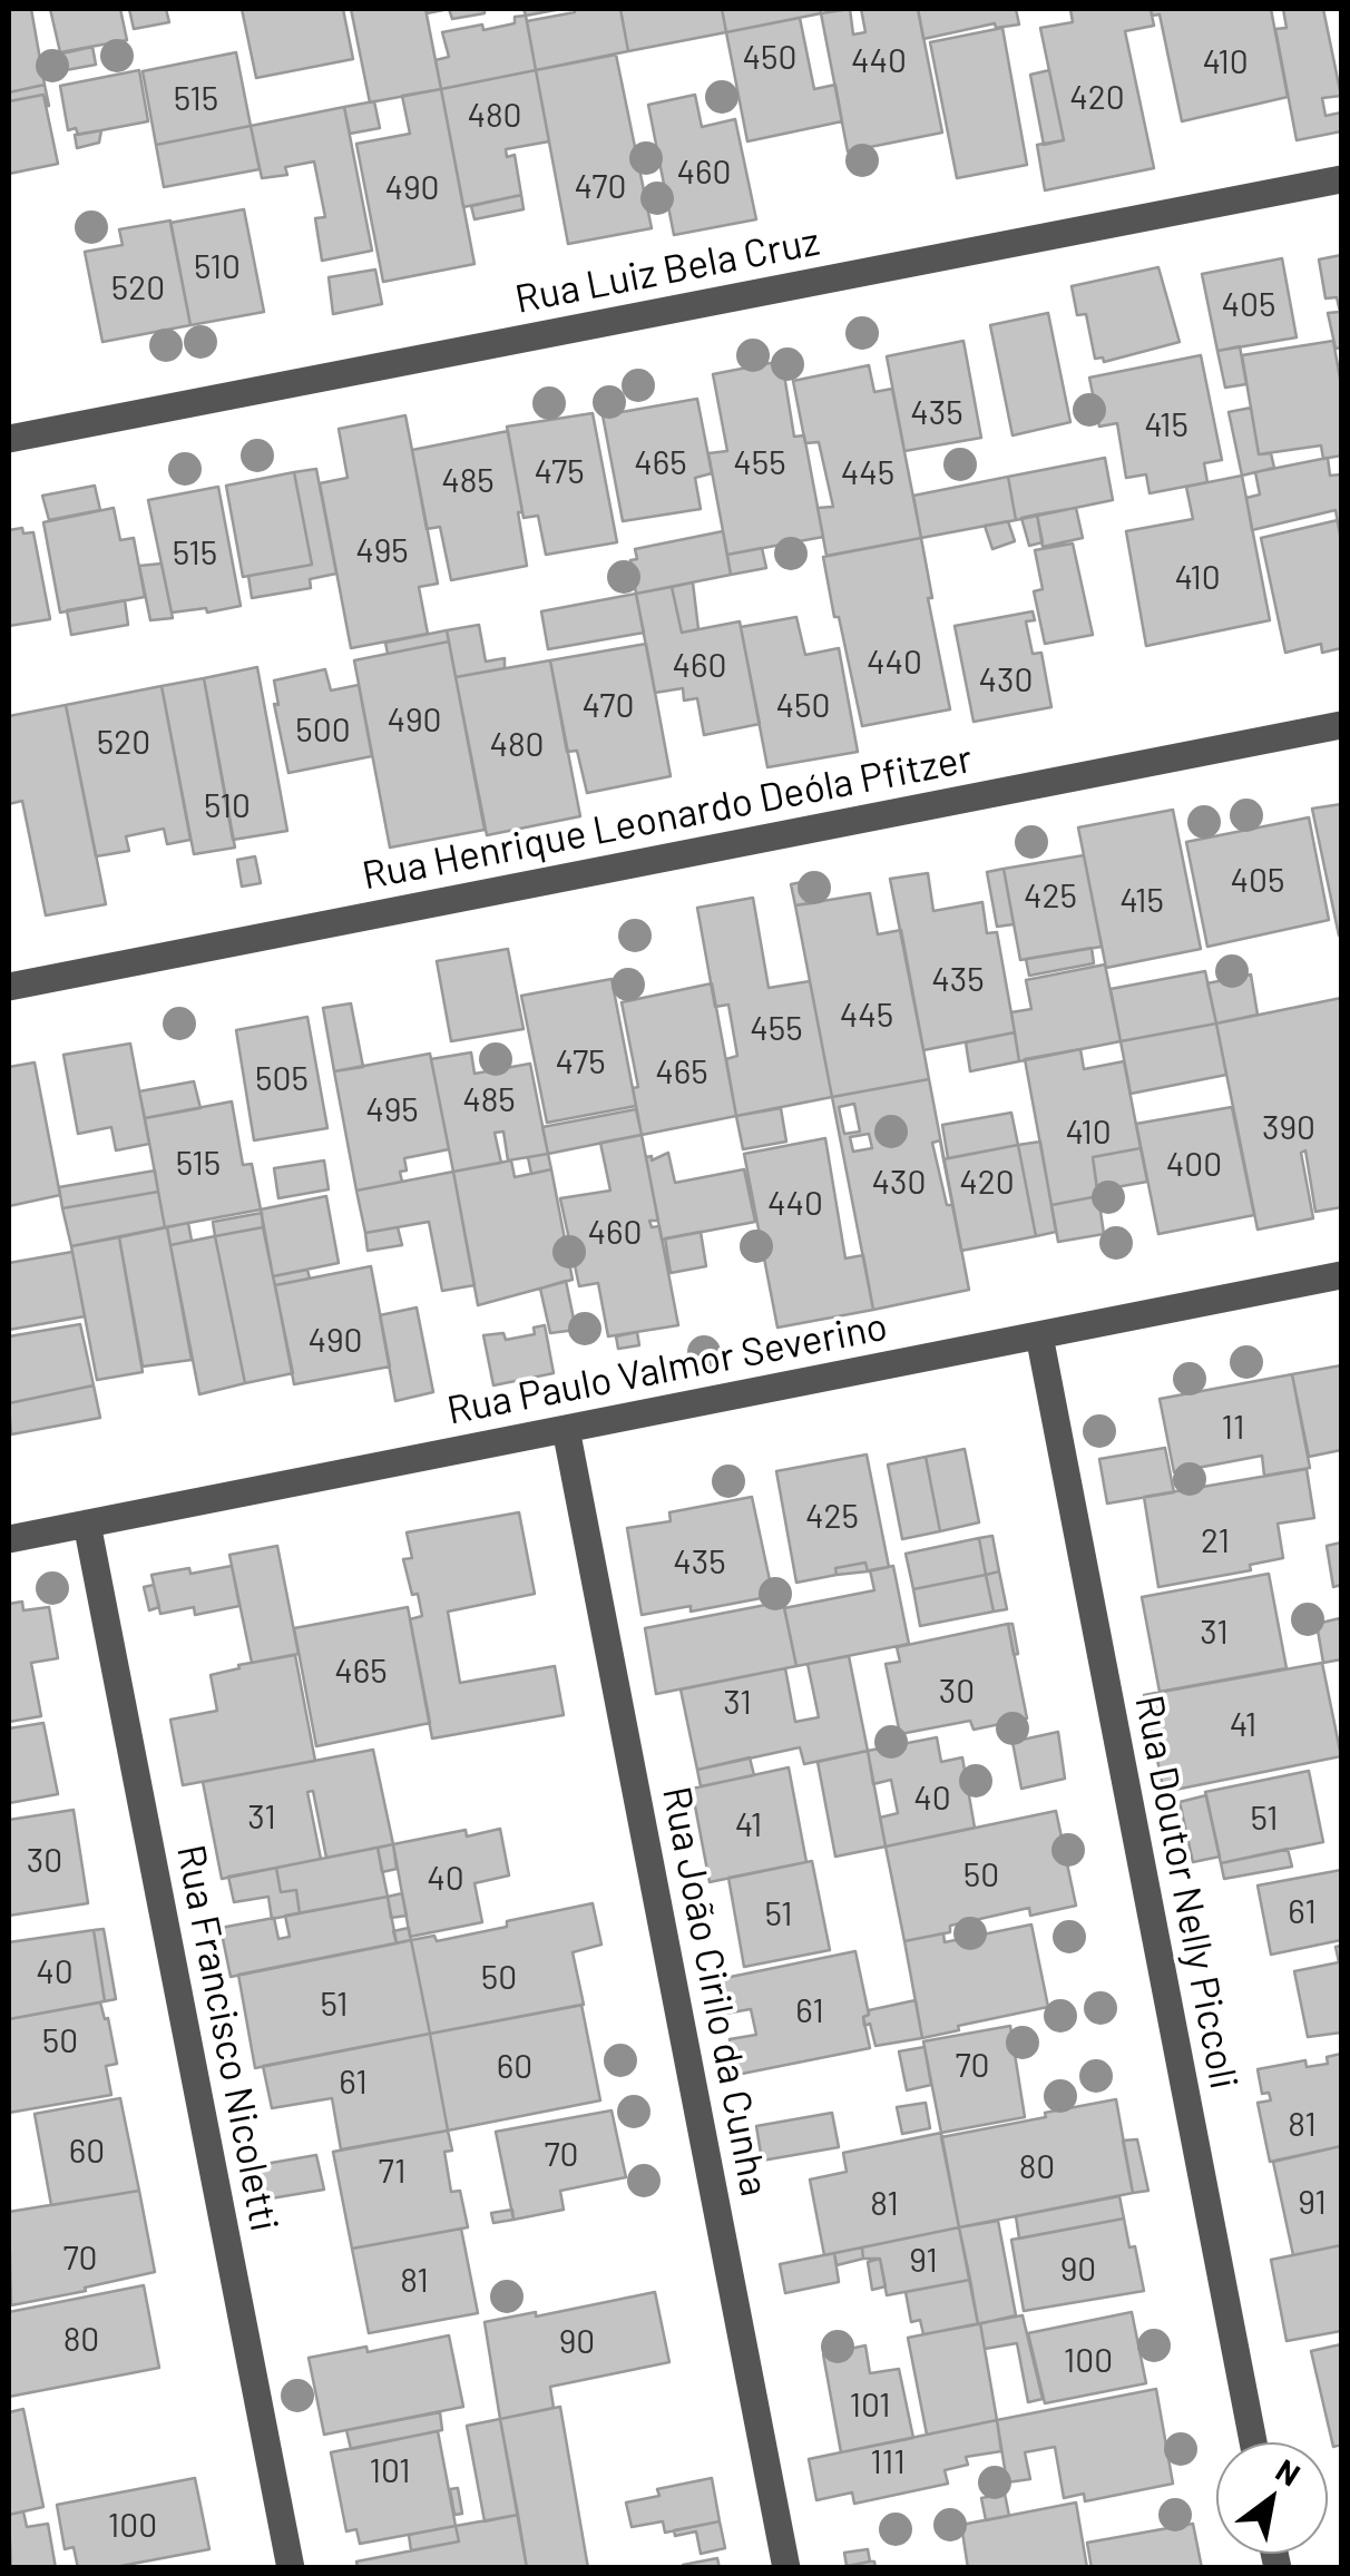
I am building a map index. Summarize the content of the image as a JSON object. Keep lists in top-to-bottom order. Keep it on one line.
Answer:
{"streets":{"street":["Rua Luiz Bela Cruz","Rua Henrique Leonardo Deóla Pfitzer","Rua Paulo Valmor Severino","Rua Doutor Nelly Piccoli","Rua João Cirilo da Cunha","Rua Francisco Nicoletti"]},"crossings":[["Rua Paulo Valmor Severino","Rua Doutor Nelly Piccoli"],["Rua Paulo Valmor Severino","Rua João Cirilo da Cunha"],["Rua Paulo Valmor Severino","Rua Francisco Nicoletti"]],"house_numbers":["450","440","410","420","515","480","460","470","490","510","520","405","435","415","465","455","475","445","485","495","515","410","440","460","430","470","450","490","500","520","480","510","405","425","415","435","445","455","475","465","505","485","495","390","410","515","400","430","420","440","460","490","11","425","21","435","31","465","30","31","41","40","31","51","41","30","50","40","61","51","40","50","51","61","50","70","60","61","81","60","70","80","71","91","81","70","91","90","81","80","90","100","101","111","101","100"],"north":"top right"}
